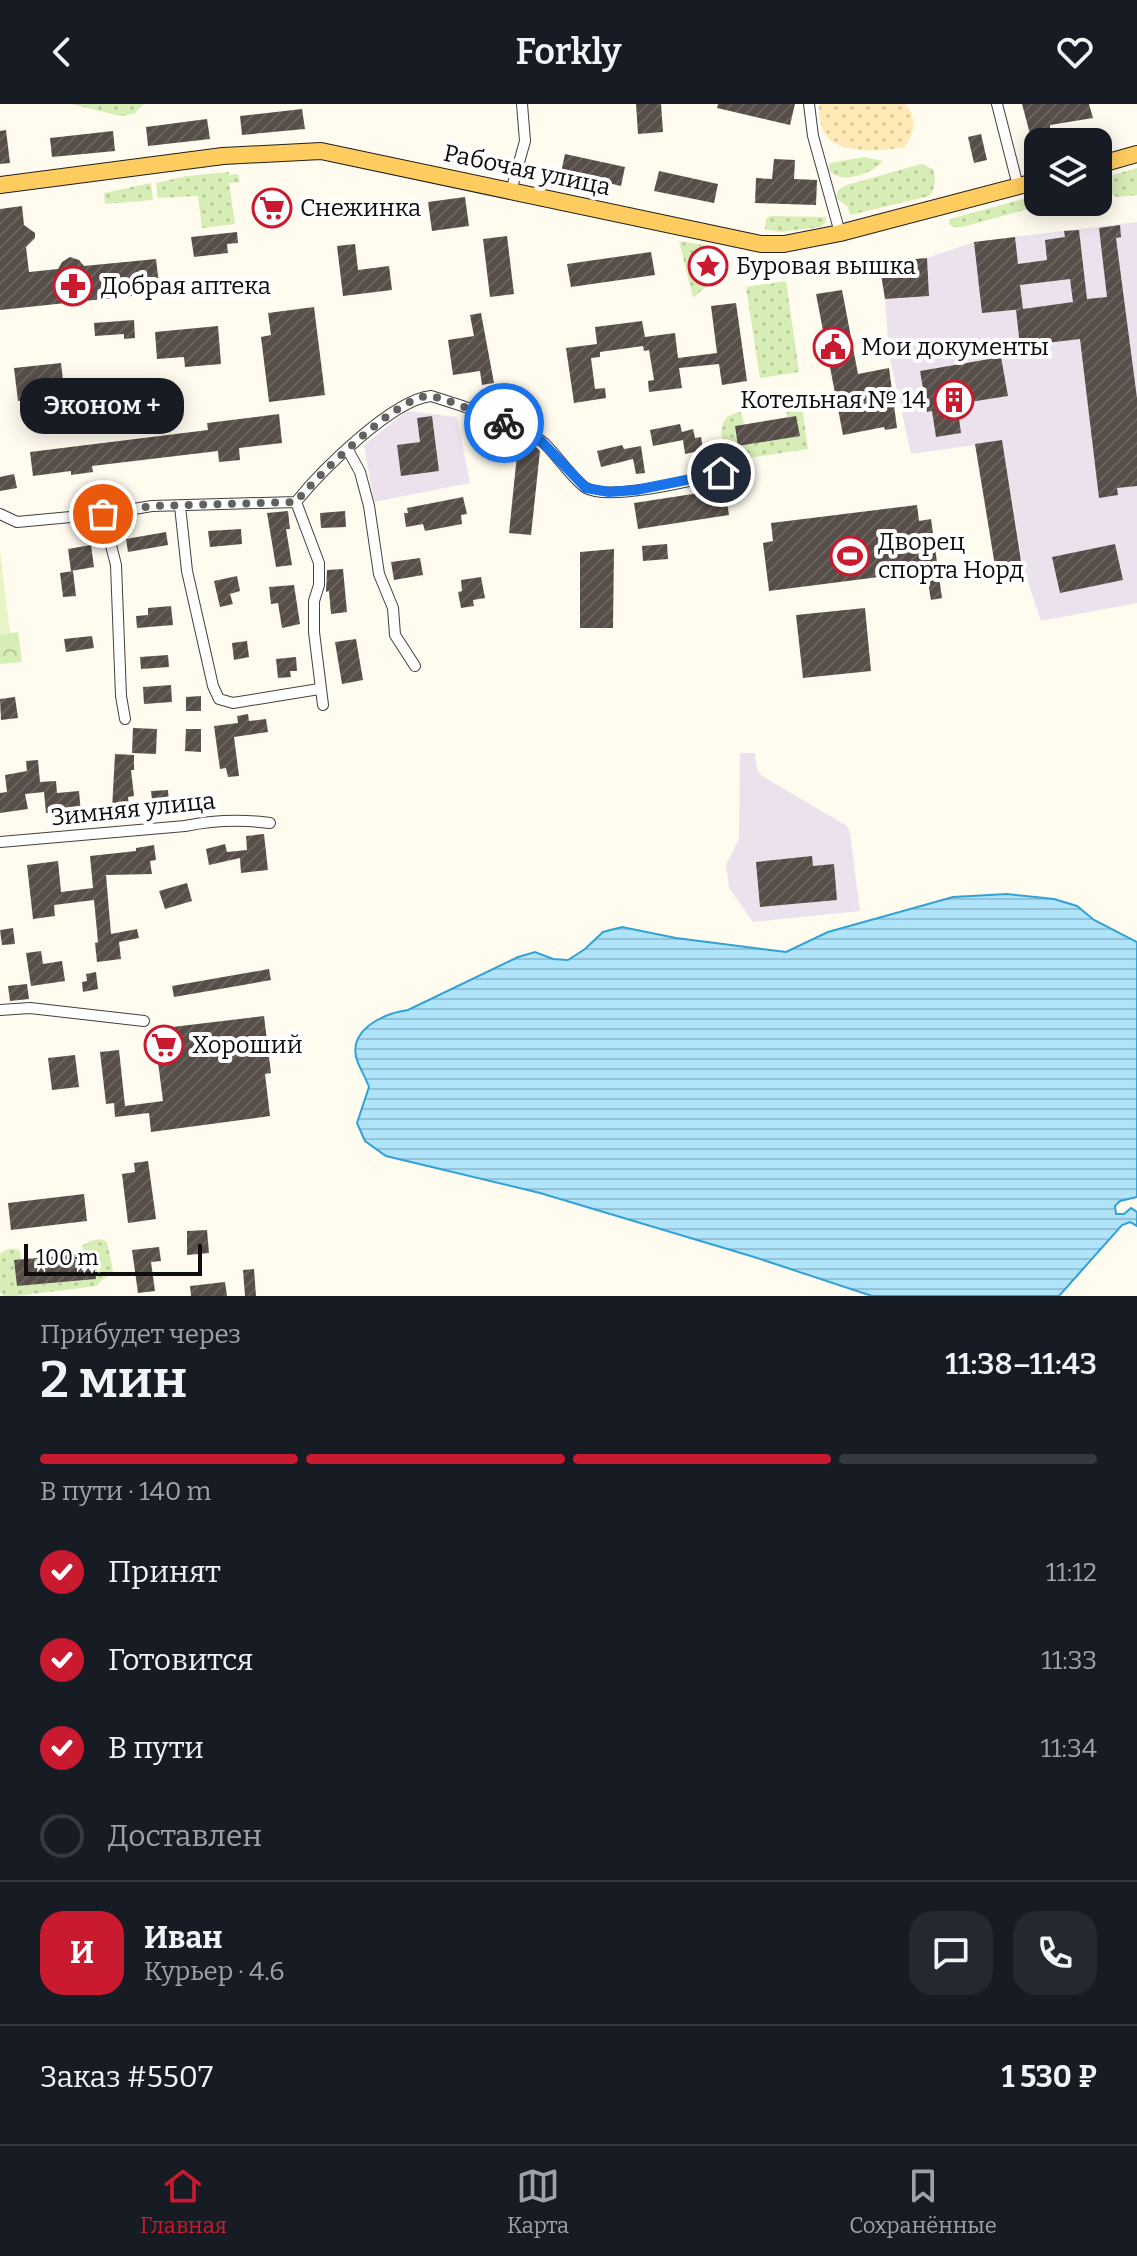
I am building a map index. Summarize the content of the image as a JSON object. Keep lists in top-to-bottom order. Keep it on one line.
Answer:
{"streets":{"main road":["Рабочая улица"],"street":["Зимняя улица"]},"places":{"supermarket":["Снежинка","Хороший"],"place":["Буровая вышка"],"pharmacy":["Добрая аптека"],"public building":["Мои документы"],"building":["Котельная № 14"],"other":["Эконом +"],"sports":["Дворец спорта Норд"]},"scale_bar":"100 m","page":{"header":"Forkly","bubble":"Эконом +","scale":"100 m","heading":["2 мин","Прибудет через","11:38–11:43"],"panel":["Иван","Курьер · 4.6","Заказ #5507","1 530 ₽"],"bar":"В пути · 140 m","list":[["Принят","11:12"],["Готовится","11:33"],["В пути","11:34"],"Доставлен"],"round":"И","tabs":["Главная","Карта","Сохранённые"]}}
